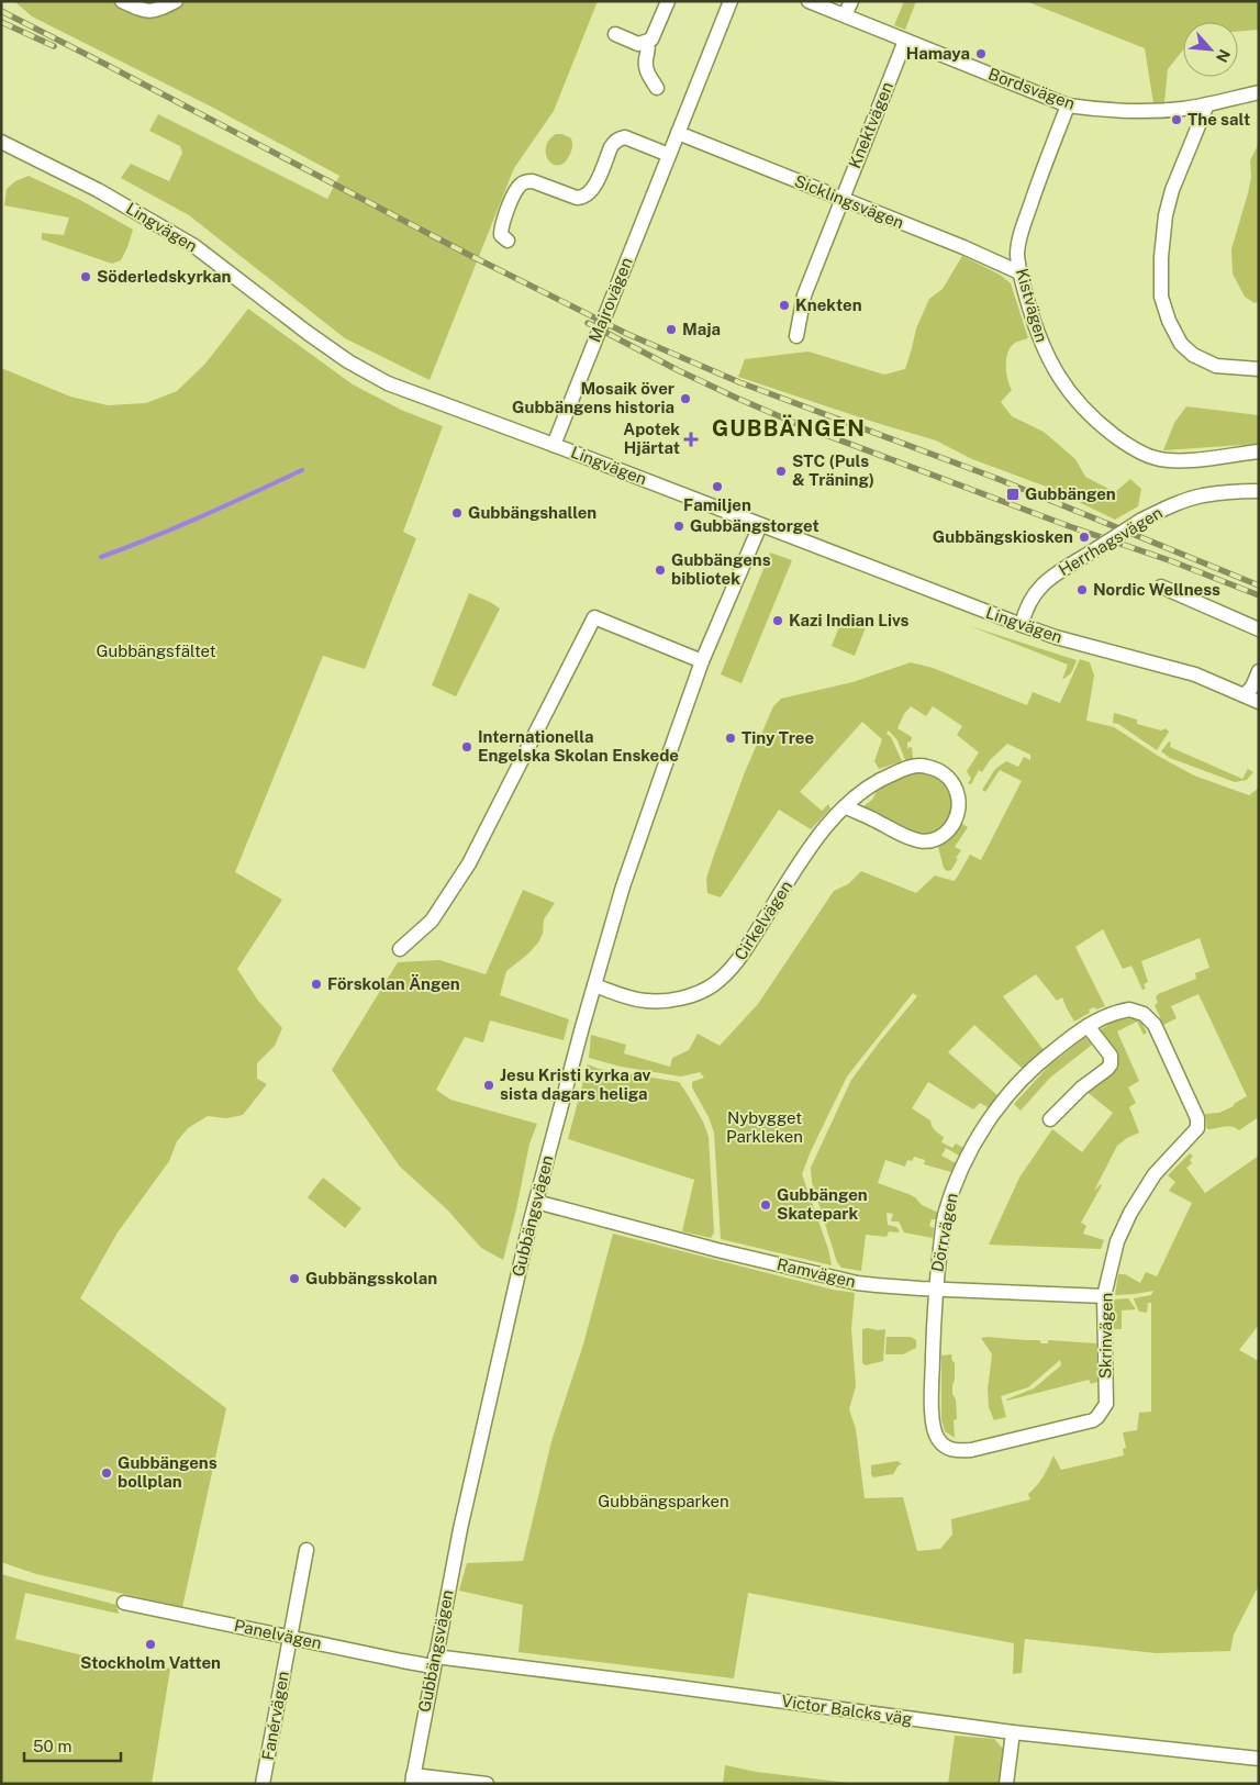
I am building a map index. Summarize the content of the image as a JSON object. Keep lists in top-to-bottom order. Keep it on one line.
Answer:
{"streets":{"street":["Bordsvägen","Knektvägen","Sicklingsvägen","Lingvägen","Majrovägen","Kistvägen","Herrhagsvägen","Cirkelvägen","Gubbängsvägen","Dörrvägen","Ramvägen","Skrinvägen","Panelvägen","Victor Balcks väg","Fanérvägen"]},"crossings":[["Bordsvägen","Knektvägen"],["Bordsvägen","Kistvägen"],["Knektvägen","Sicklingsvägen"],["Sicklingsvägen","Majrovägen"],["Sicklingsvägen","Kistvägen"],["Lingvägen","Majrovägen"],["Lingvägen","Herrhagsvägen"],["Lingvägen","Gubbängsvägen"],["Cirkelvägen","Gubbängsvägen"],["Gubbängsvägen","Ramvägen"],["Gubbängsvägen","Panelvägen"],["Gubbängsvägen","Victor Balcks väg"],["Dörrvägen","Ramvägen"],["Dörrvägen","Skrinvägen"],["Ramvägen","Skrinvägen"],["Panelvägen","Victor Balcks väg"],["Panelvägen","Fanérvägen"]],"districts":["GUBBÄNGEN"],"parks":["Gubbängsfältet","Nybygget Parkleken","Gubbängsparken"],"places":{"other":["Hamaya","The salt","Söderledskyrkan","Knekten","Maja","Mosaik över Gubbängens historia","STC (Puls & Träning)","Familjen","Gubbängshallen","Gubbängstorget","Gubbängskiosken","Gubbängens bibliotek","Nordic Wellness","Kazi Indian Livs","Tiny Tree","Internationella Engelska Skolan Enskede","Förskolan Ängen","Jesu Kristi kyrka av sista dagars heliga","Gubbängen Skatepark","Gubbängsskolan","Gubbängens bollplan","Stockholm Vatten"],"health":["Apotek Hjärtat"],"transit":["Gubbängen"]},"scale_bar":"50 m","north":"bottom right"}
